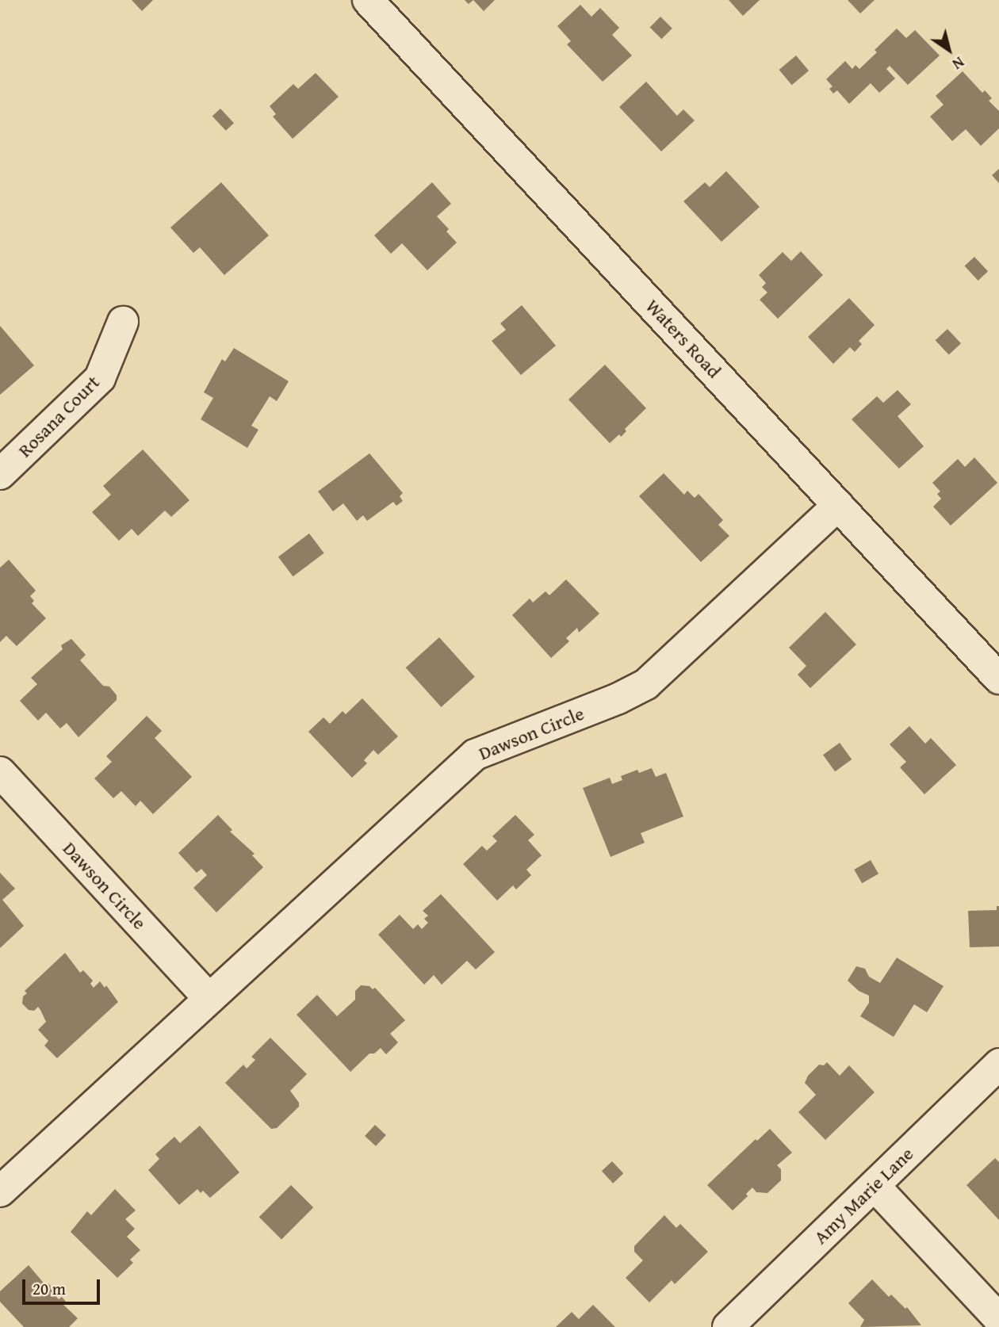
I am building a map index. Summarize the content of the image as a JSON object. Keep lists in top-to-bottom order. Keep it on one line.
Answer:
{"streets":{"street":["Waters Road","Rosana Court","Dawson Circle","Amy Marie Lane"]},"crossings":[["Waters Road","Dawson Circle"]],"scale_bar":"20 m","north":"bottom right"}
